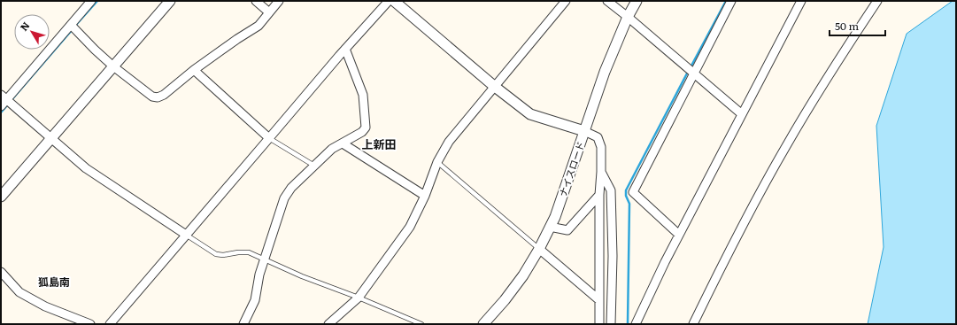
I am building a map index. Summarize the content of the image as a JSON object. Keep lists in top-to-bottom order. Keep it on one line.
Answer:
{"streets":{"street":["ナイスロード"]},"districts":["上新田","狐島南"],"scale_bar":"50 m","north":"top left"}
